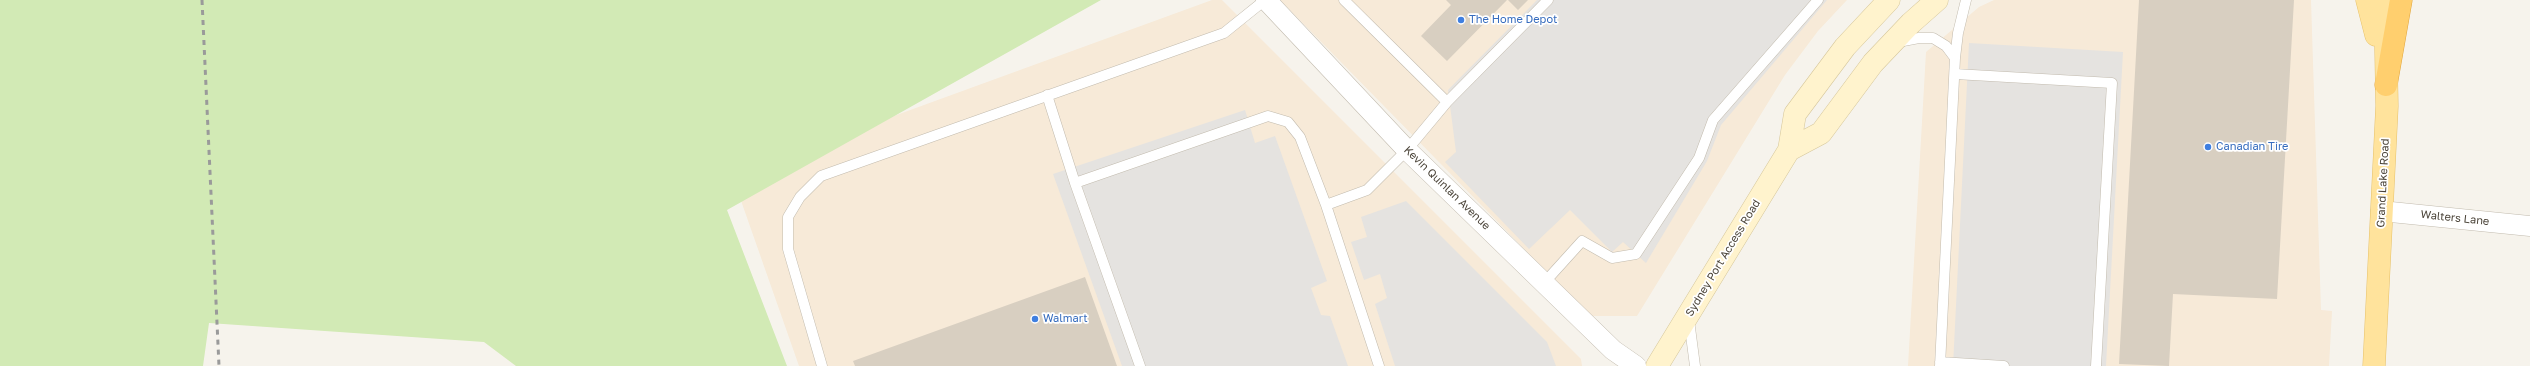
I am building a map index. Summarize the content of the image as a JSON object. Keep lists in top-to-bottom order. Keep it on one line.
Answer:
{"streets":{"main road":["Grand Lake Road","Sydney Port Access Road"],"street":["Kevin Quinlan Avenue","Walters Lane"]},"crossings":[["Grand Lake Road","Walters Lane"]],"places":["The Home Depot","Canadian Tire","Walmart"]}
